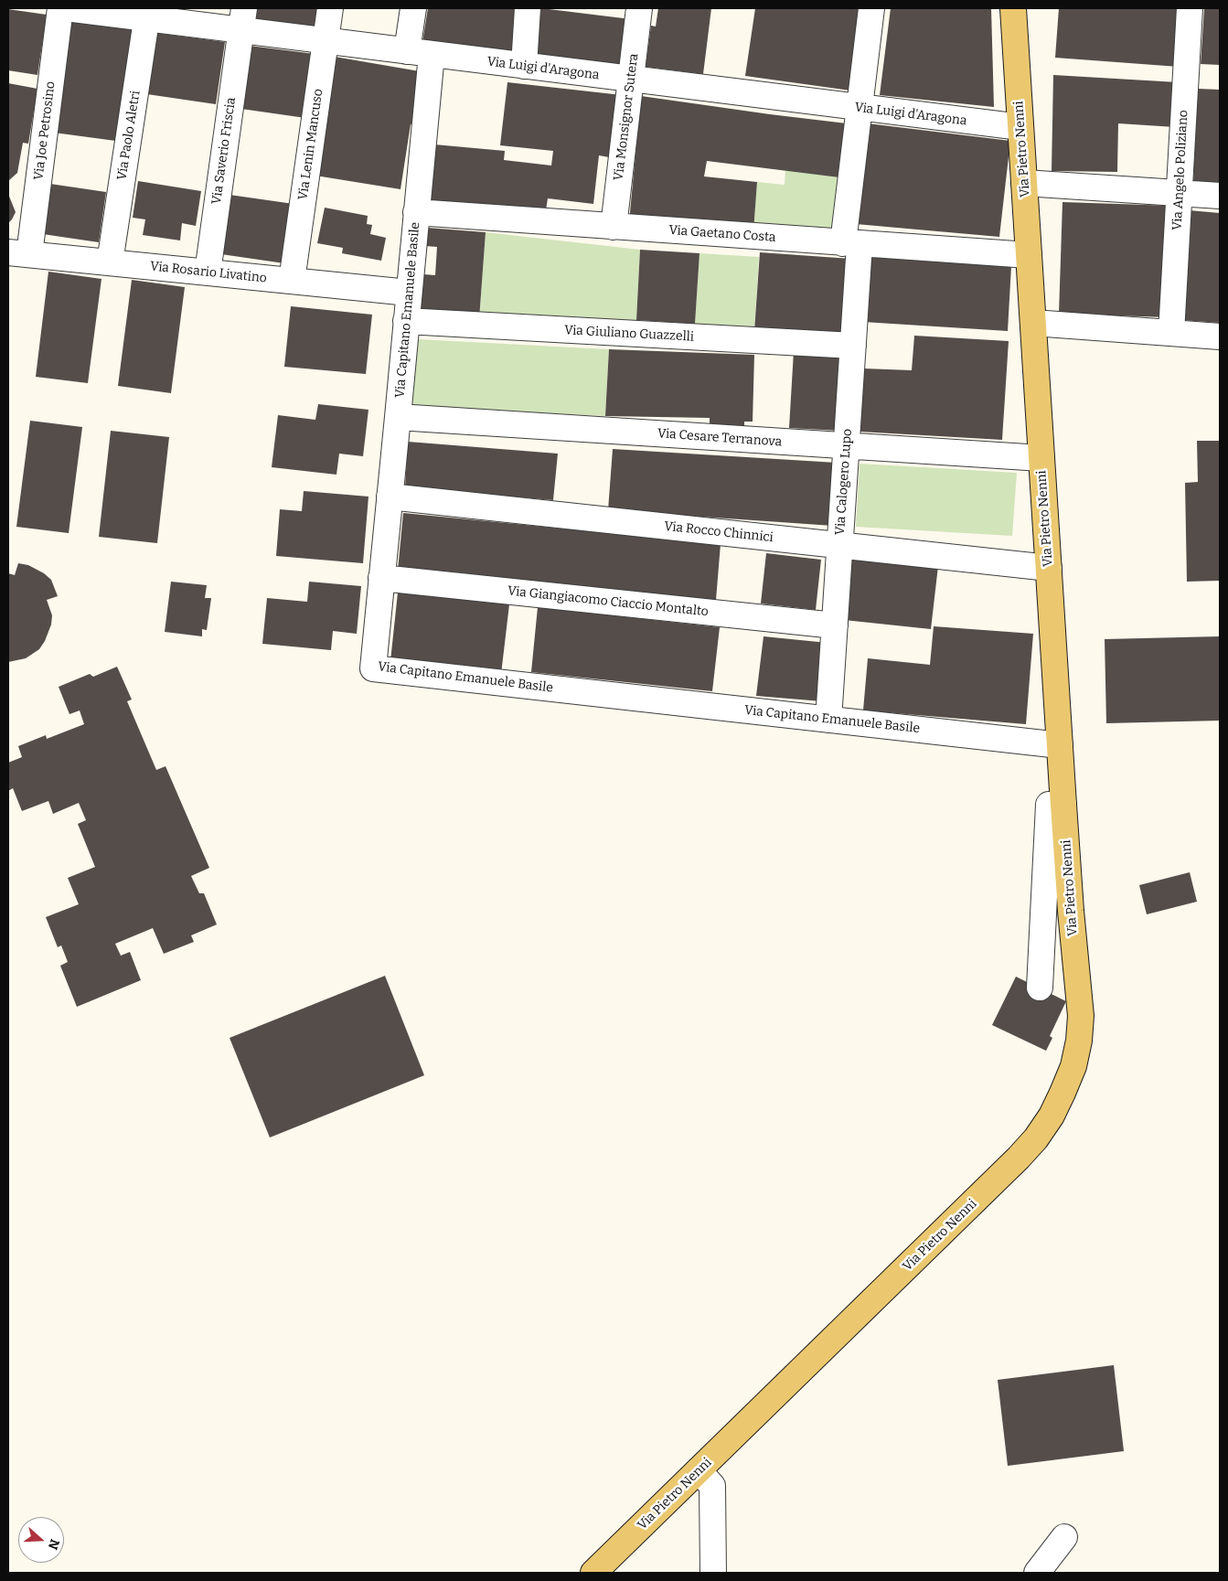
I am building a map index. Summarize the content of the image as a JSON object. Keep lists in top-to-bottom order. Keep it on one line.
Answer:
{"streets":{"main road":["Via Pietro Nenni"],"street":["Via Luigi d'Aragona","Via Monsignor Sutera","Via Joe Petrosino","Via Paolo Aletri","Via Lenin Mancuso","Via Saverio Friscia","Via Angelo Poliziano","Via Gaetano Costa","Via Rosario Livatino","Via Capitano Emanuele Basile","Via Giuliano Guazzelli","Via Cesare Terranova","Via Calogero Lupo","Via Rocco Chinnici","Via Giangiacomo Ciaccio Montalto"]},"crossings":[["Via Luigi d'Aragona","Via Monsignor Sutera"],["Via Luigi d'Aragona","Via Paolo Aletri"],["Via Luigi d'Aragona","Via Lenin Mancuso"],["Via Luigi d'Aragona","Via Pietro Nenni"],["Via Luigi d'Aragona","Via Saverio Friscia"],["Via Luigi d'Aragona","Via Capitano Emanuele Basile"],["Via Luigi d'Aragona","Via Calogero Lupo"],["Via Monsignor Sutera","Via Gaetano Costa"],["Via Joe Petrosino","Via Rosario Livatino"],["Via Paolo Aletri","Via Rosario Livatino"],["Via Lenin Mancuso","Via Rosario Livatino"],["Via Pietro Nenni","Via Gaetano Costa"],["Via Pietro Nenni","Via Capitano Emanuele Basile"],["Via Pietro Nenni","Via Cesare Terranova"],["Via Pietro Nenni","Via Rocco Chinnici"],["Via Saverio Friscia","Via Rosario Livatino"],["Via Gaetano Costa","Via Capitano Emanuele Basile"],["Via Gaetano Costa","Via Calogero Lupo"],["Via Rosario Livatino","Via Capitano Emanuele Basile"],["Via Capitano Emanuele Basile","Via Giuliano Guazzelli"],["Via Capitano Emanuele Basile","Via Cesare Terranova"],["Via Capitano Emanuele Basile","Via Calogero Lupo"],["Via Capitano Emanuele Basile","Via Rocco Chinnici"],["Via Capitano Emanuele Basile","Via Giangiacomo Ciaccio Montalto"],["Via Giuliano Guazzelli","Via Calogero Lupo"],["Via Cesare Terranova","Via Calogero Lupo"],["Via Calogero Lupo","Via Rocco Chinnici"],["Via Calogero Lupo","Via Giangiacomo Ciaccio Montalto"]],"north":"right"}
